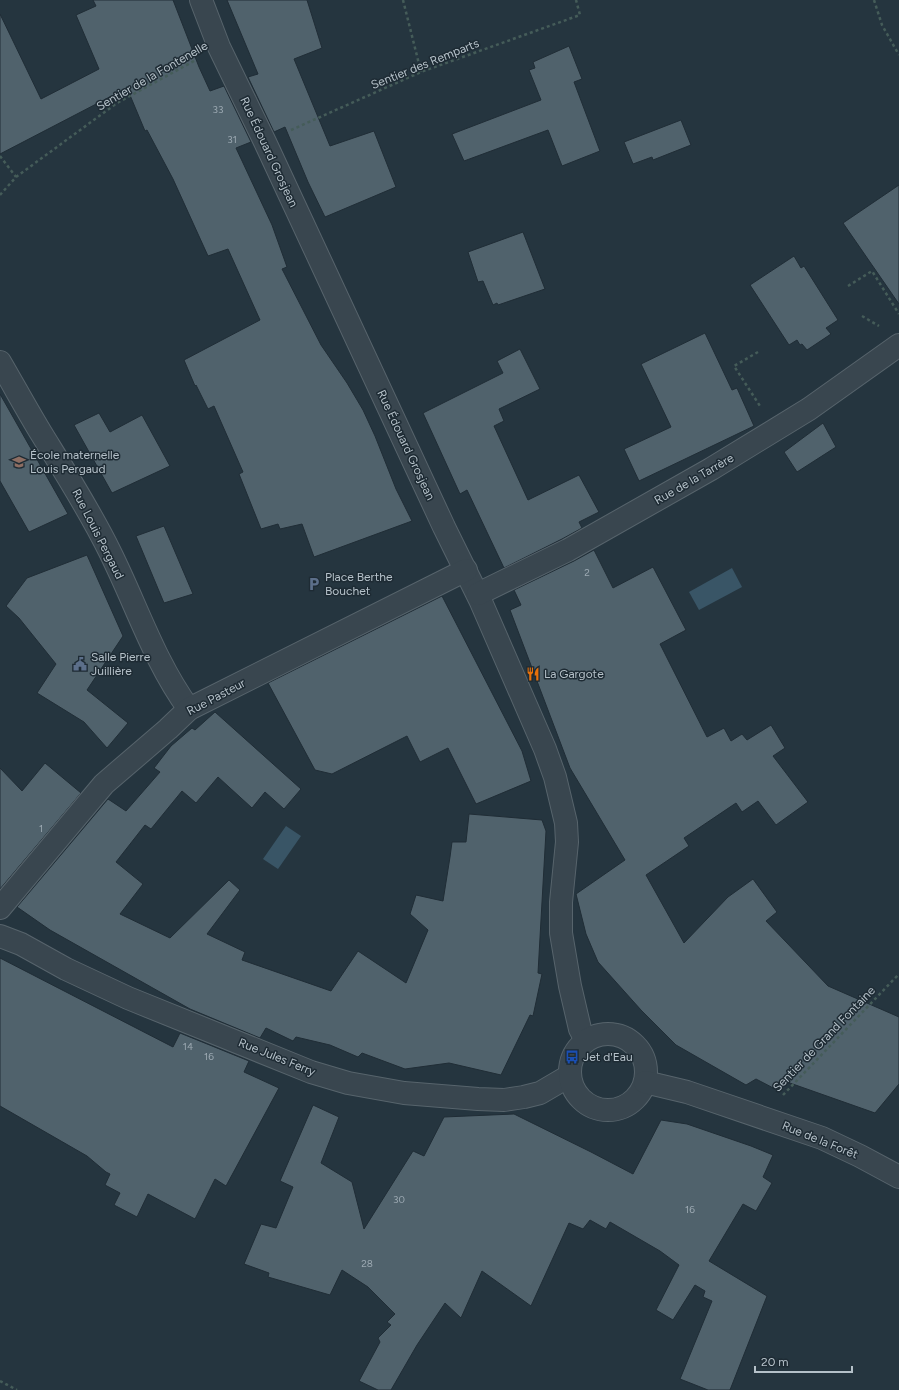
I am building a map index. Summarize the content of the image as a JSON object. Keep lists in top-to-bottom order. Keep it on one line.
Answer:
{"streets":{"street":["Rue Édouard Grosjean","Rue de la Tarrère","Rue Louis Pergaud","Rue Pasteur","Rue Jules Ferry","Rue de la Forêt"],"path":["Sentier des Remparts","Sentier de la Fontenelle","Sentier de Grand Fontaine"]},"crossings":[["Sentier des Remparts","Rue Édouard Grosjean"],["Sentier de la Fontenelle","Rue Édouard Grosjean"],["Rue Édouard Grosjean","Rue de la Tarrère"],["Rue Édouard Grosjean","Rue Pasteur"],["Rue Édouard Grosjean","Rue Jules Ferry"],["Rue Édouard Grosjean","Rue de la Forêt"],["Rue Louis Pergaud","Rue Pasteur"],["Sentier de Grand Fontaine","Rue de la Forêt"],["Rue Jules Ferry","Rue de la Forêt"]],"places":{"school or university":["École maternelle Louis Pergaud"],"parking":["Place Berthe Bouchet"],"public building":["Salle Pierre Juillière"],"restaurant":["La Gargote"],"bus stop":["Jet d'Eau"]},"house_numbers":["33","31","2","1","14","16","30","16","28"],"scale_bar":"20 m"}
